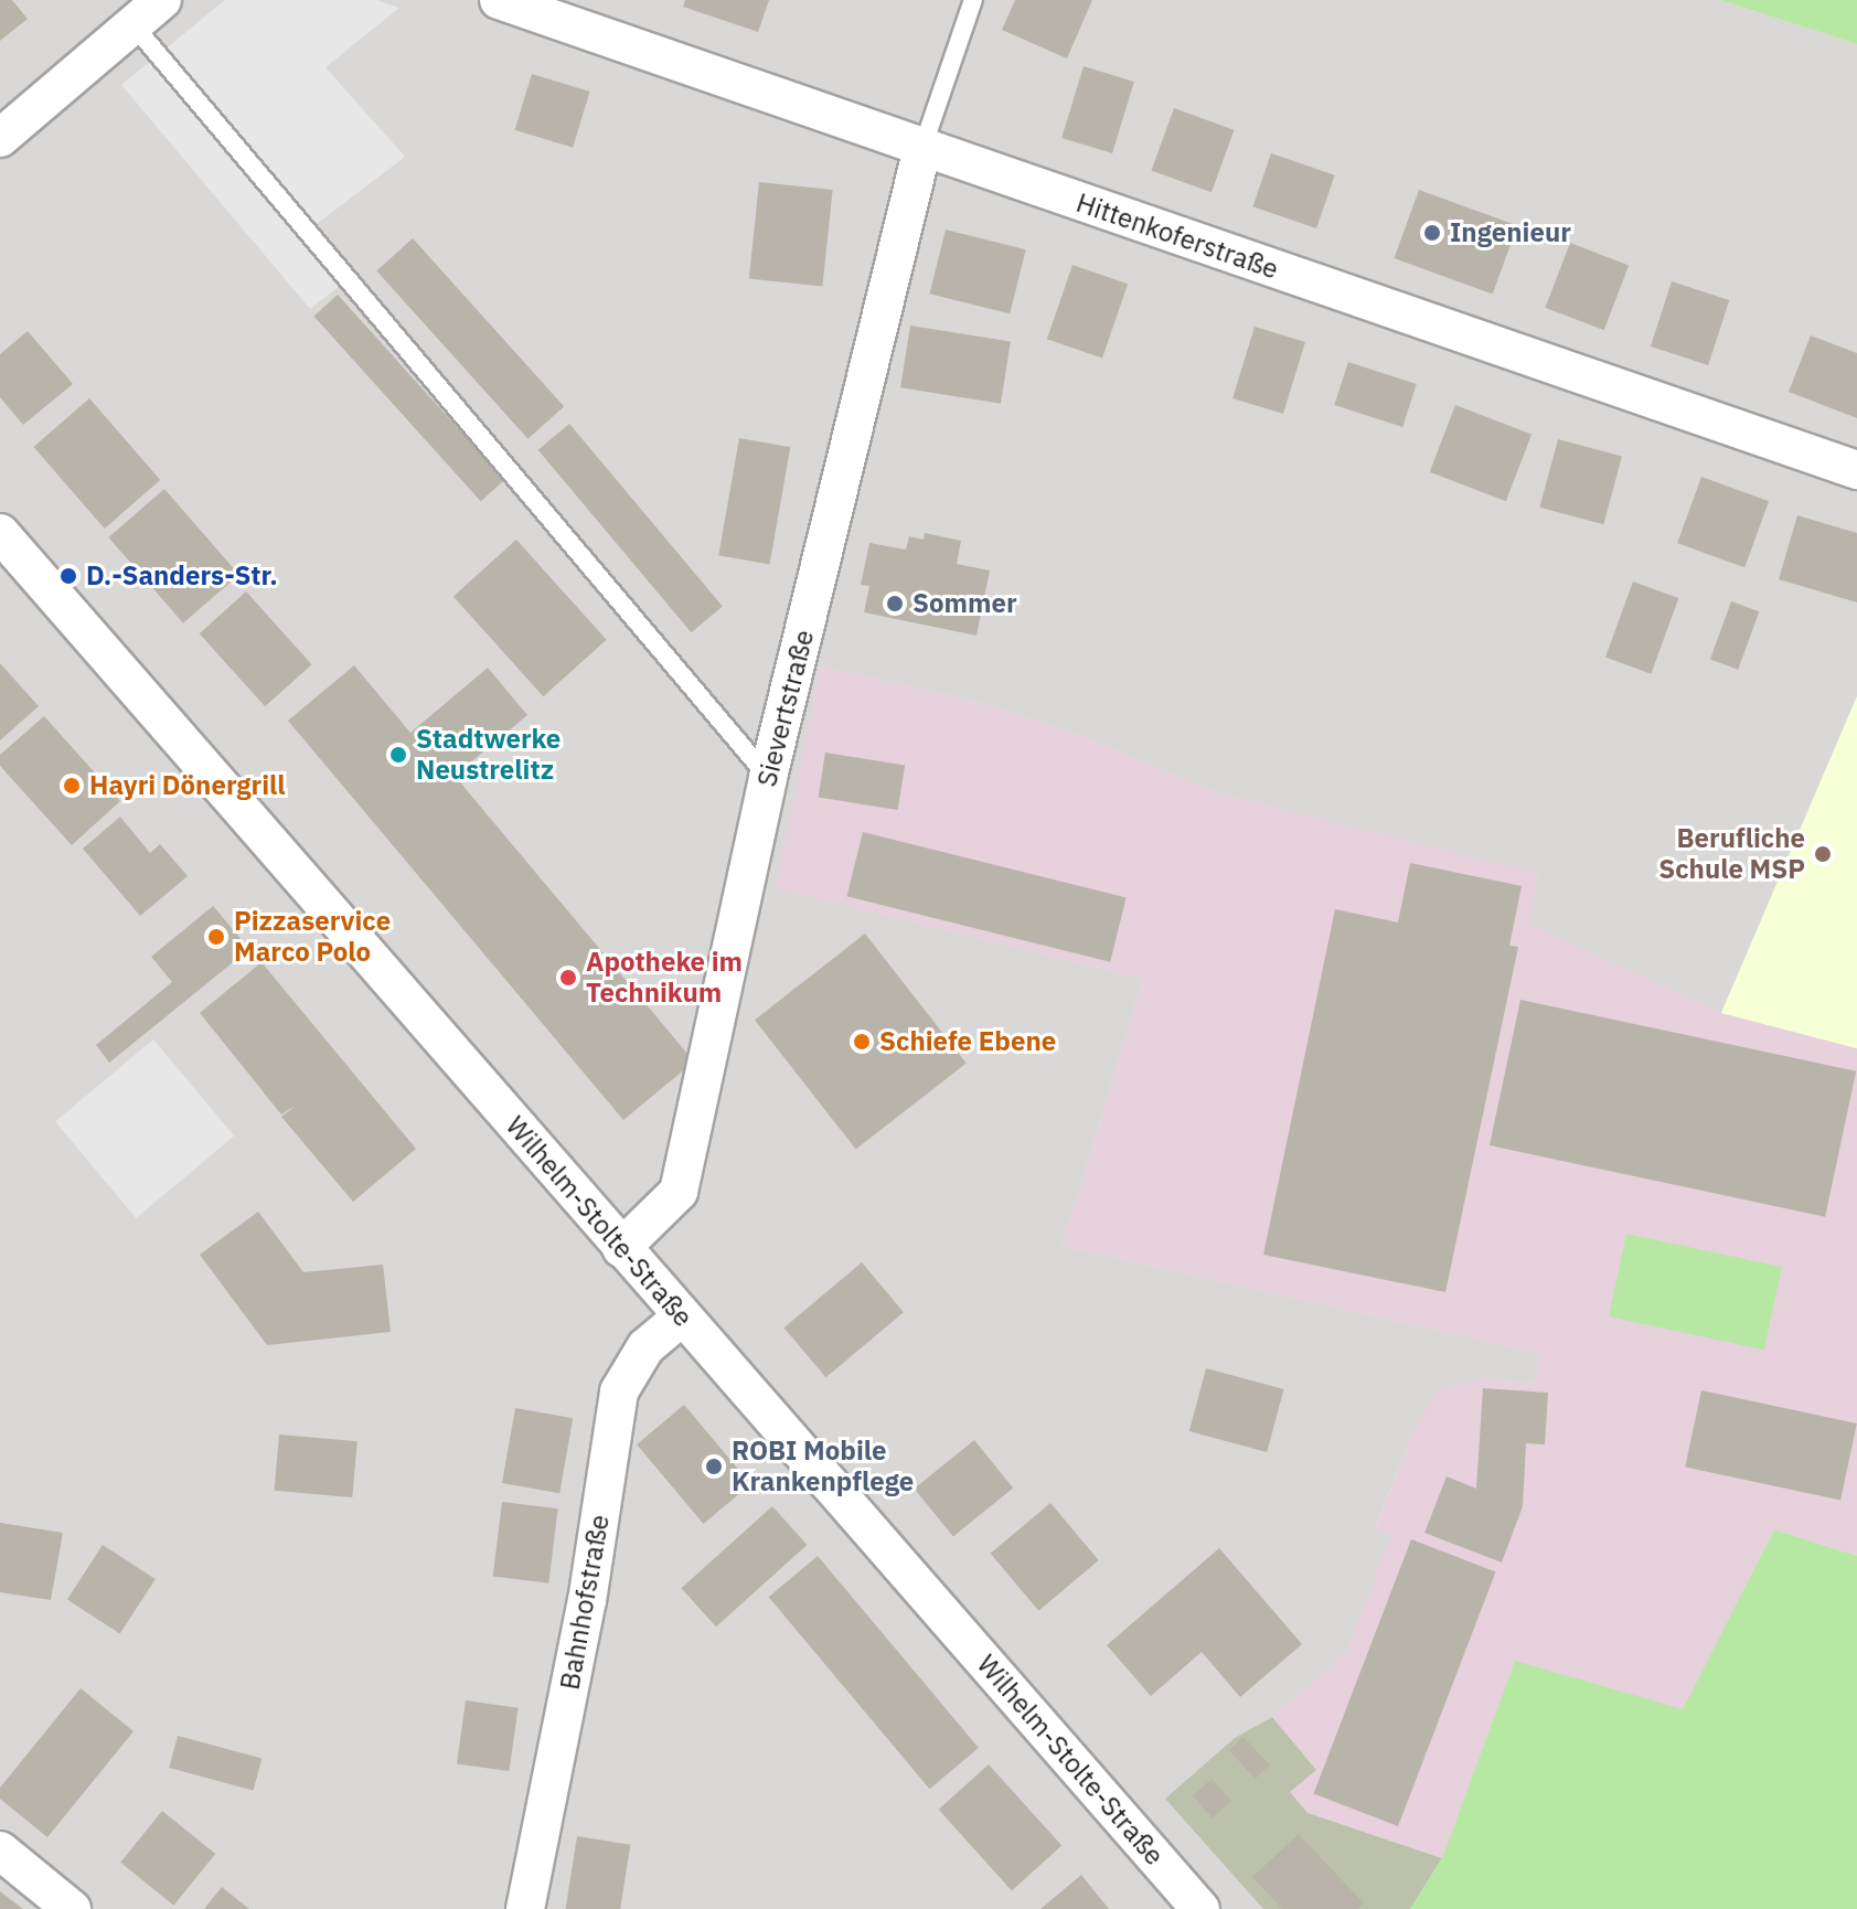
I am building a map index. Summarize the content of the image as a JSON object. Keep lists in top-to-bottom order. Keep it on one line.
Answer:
{"streets":{"street":["Hittenkoferstraße","Sievertstraße","Wilhelm-Stolte-Straße","Bahnhofstraße"]},"crossings":[["Hittenkoferstraße","Sievertstraße"],["Sievertstraße","Wilhelm-Stolte-Straße"],["Wilhelm-Stolte-Straße","Bahnhofstraße"]],"places":["Ingenieur","D.-Sanders-Str.","Sommer","Stadtwerke Neustrelitz","Hayri Dönergrill","Berufliche Schule MSP","Pizzaservice Marco Polo","Apotheke im Technikum","Schiefe Ebene","ROBI Mobile Krankenpflege"]}
